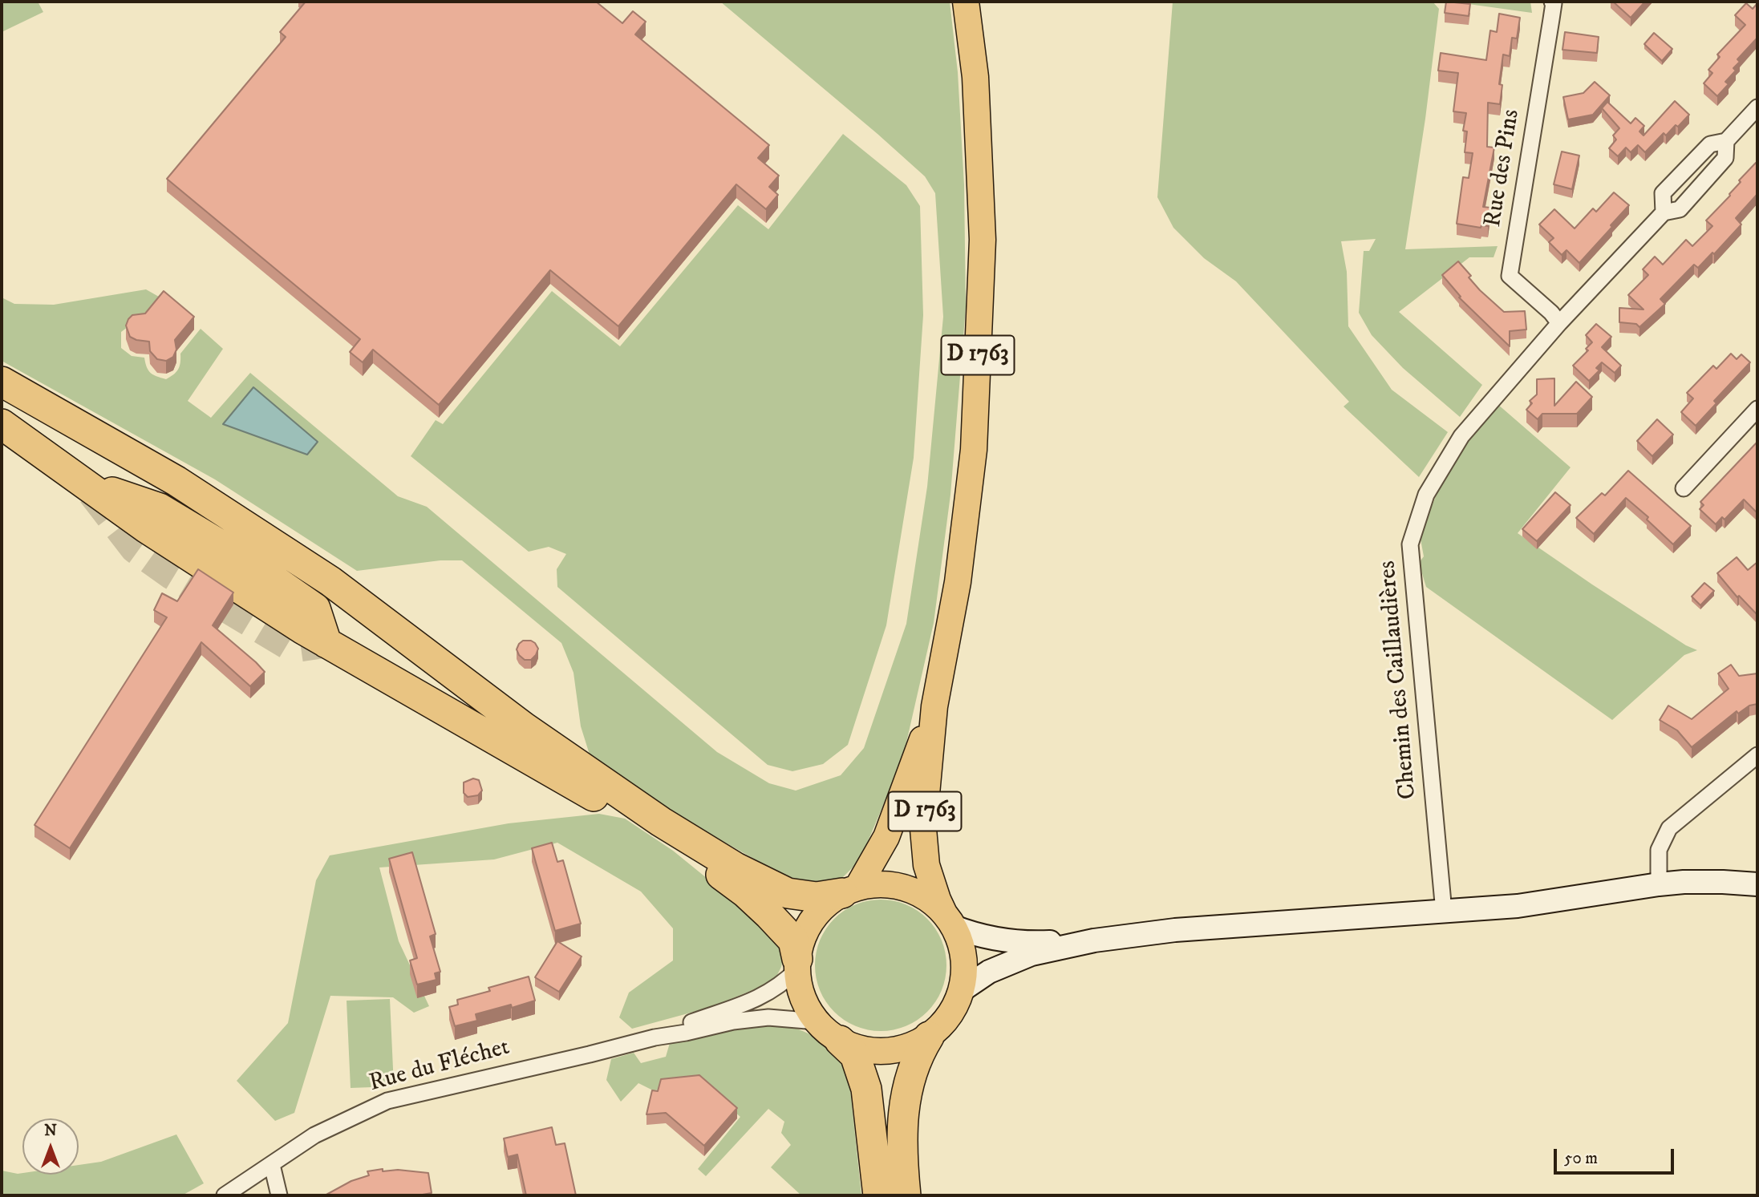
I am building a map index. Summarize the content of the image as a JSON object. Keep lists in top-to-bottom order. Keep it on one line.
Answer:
{"streets":{"main road":["D 1763"],"street":["Rue des Pins","Chemin des Caillaudières","Rue du Fléchet"]},"crossings":[["Rue des Pins","Chemin des Caillaudières"],["D 1763","Rue du Fléchet"]],"scale_bar":"50 m","north":"top"}
